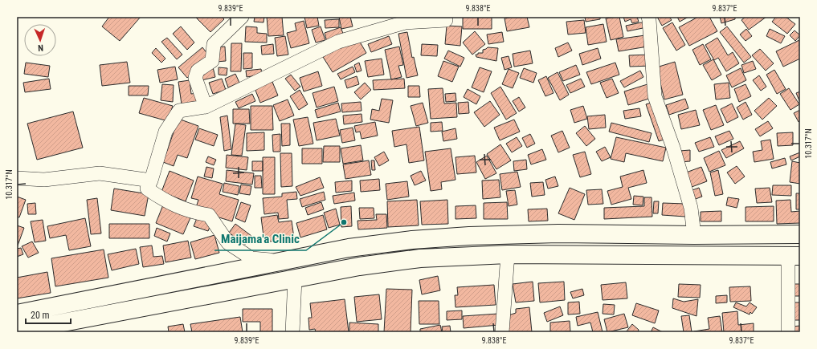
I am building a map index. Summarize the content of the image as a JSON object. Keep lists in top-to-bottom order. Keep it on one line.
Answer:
{"places":["Maijama'a Clinic"],"scale_bar":"20 m","north":"bottom","coordinates":["9.839°E","9.838°E","9.837°E","10.317°N"]}
